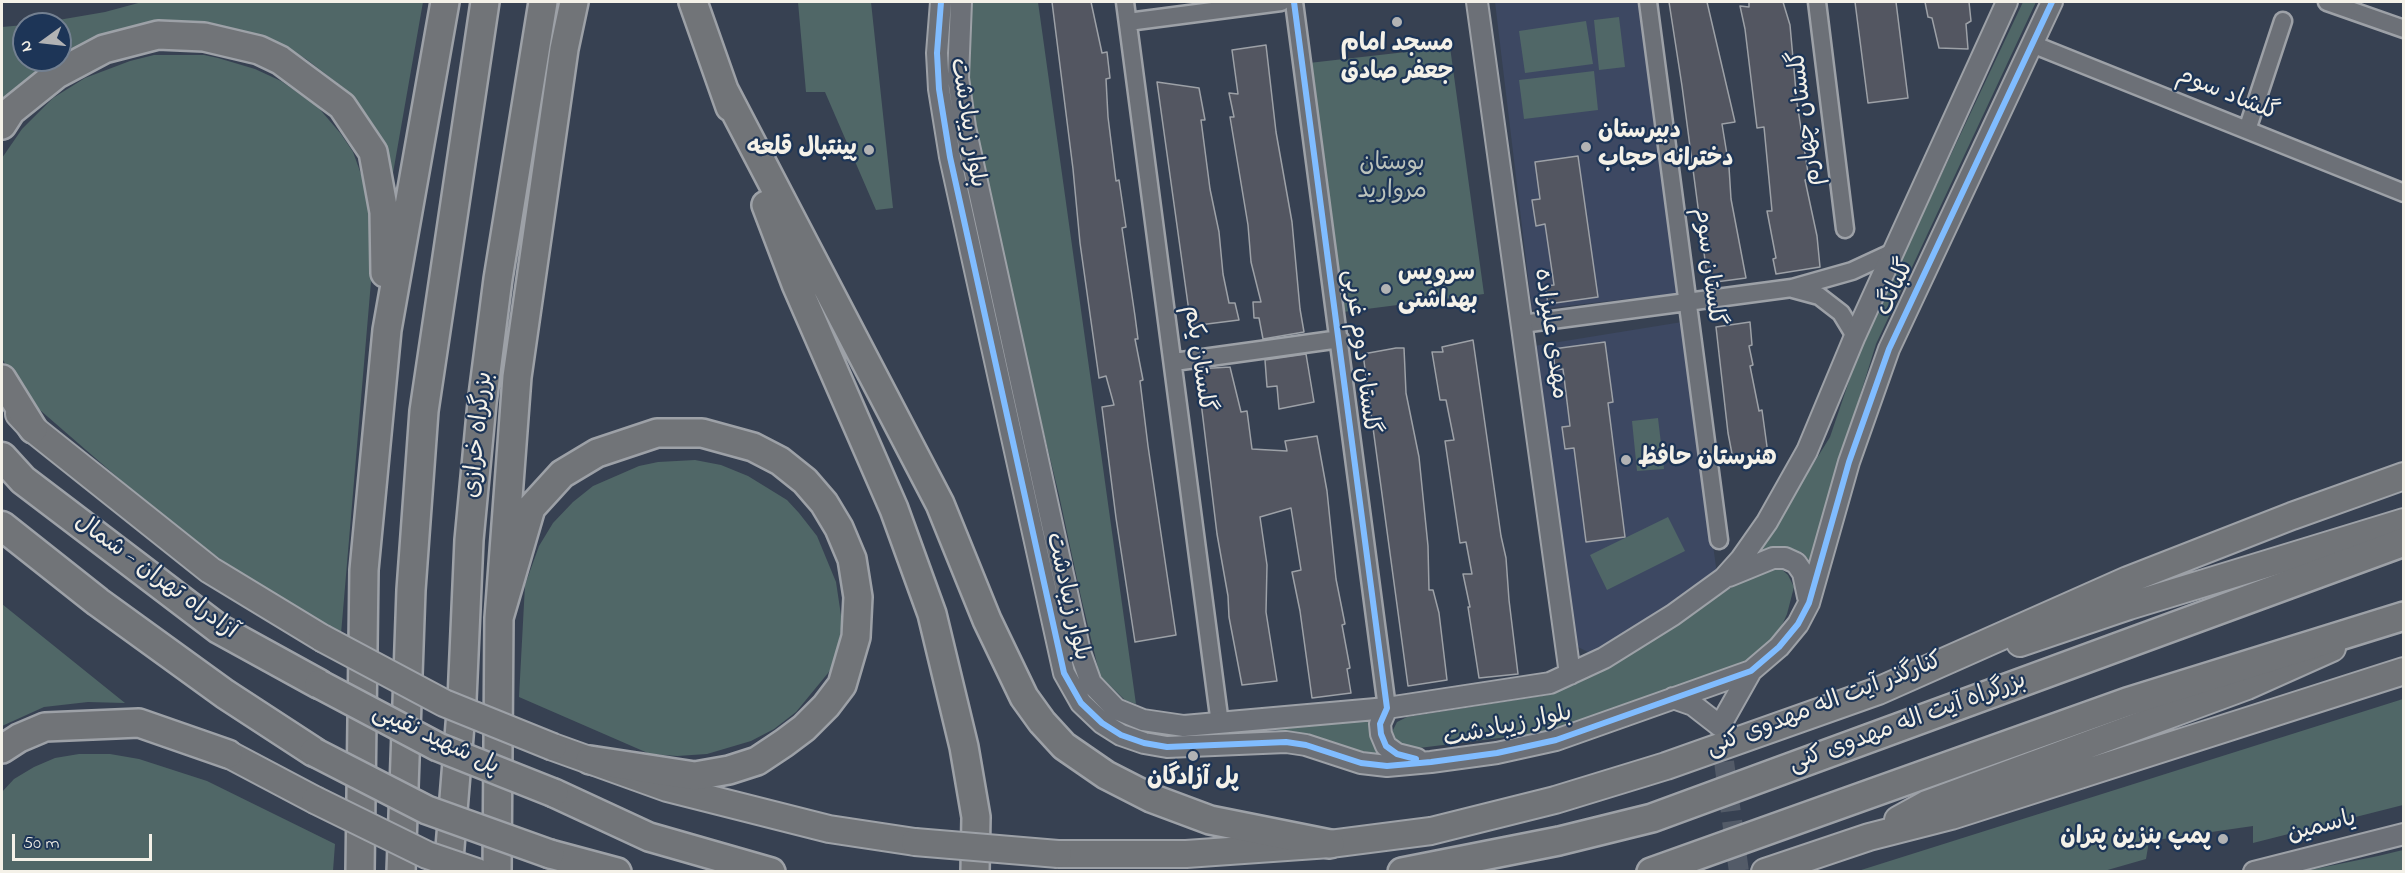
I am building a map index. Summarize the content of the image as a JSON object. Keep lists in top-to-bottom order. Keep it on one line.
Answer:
{"streets":{"highway":["بزرگراه خرازی","آزادراه تهران - شمال","بزرگراه آیت اله مهدوی کنی","پل شهید نقیبی"],"main road":["کنارگذر آیت اله مهدوی کنی"],"street":["گلشاد سوم","گلستان چهارم","بلوار زیبادشت","گلستان سوم","گلبانگ","مهدی علیزاده","گلستان دوم غربی","گلستان یکم","یاسمین"]},"crossings":[["گلشاد سوم","گلبانگ"],["بلوار زیبادشت","گلبانگ"],["بلوار زیبادشت","مهدی علیزاده"],["بلوار زیبادشت","گلستان دوم غربی"],["بلوار زیبادشت","گلستان یکم"],["آزادراه تهران - شمال","پل شهید نقیبی"],["کنارگذر آیت اله مهدوی کنی","پل شهید نقیبی"]],"parks":["بوستان مروارید"],"places":["مسجد امام جعفر صادق","دبیرستان دخترانه حجاب","پینتبال قلعه","سرویس بهداشتی","هنرستان حافظ","پل آزادگان","پمپ بنزین پتران"],"scale_bar":"50 m","north":"left"}
